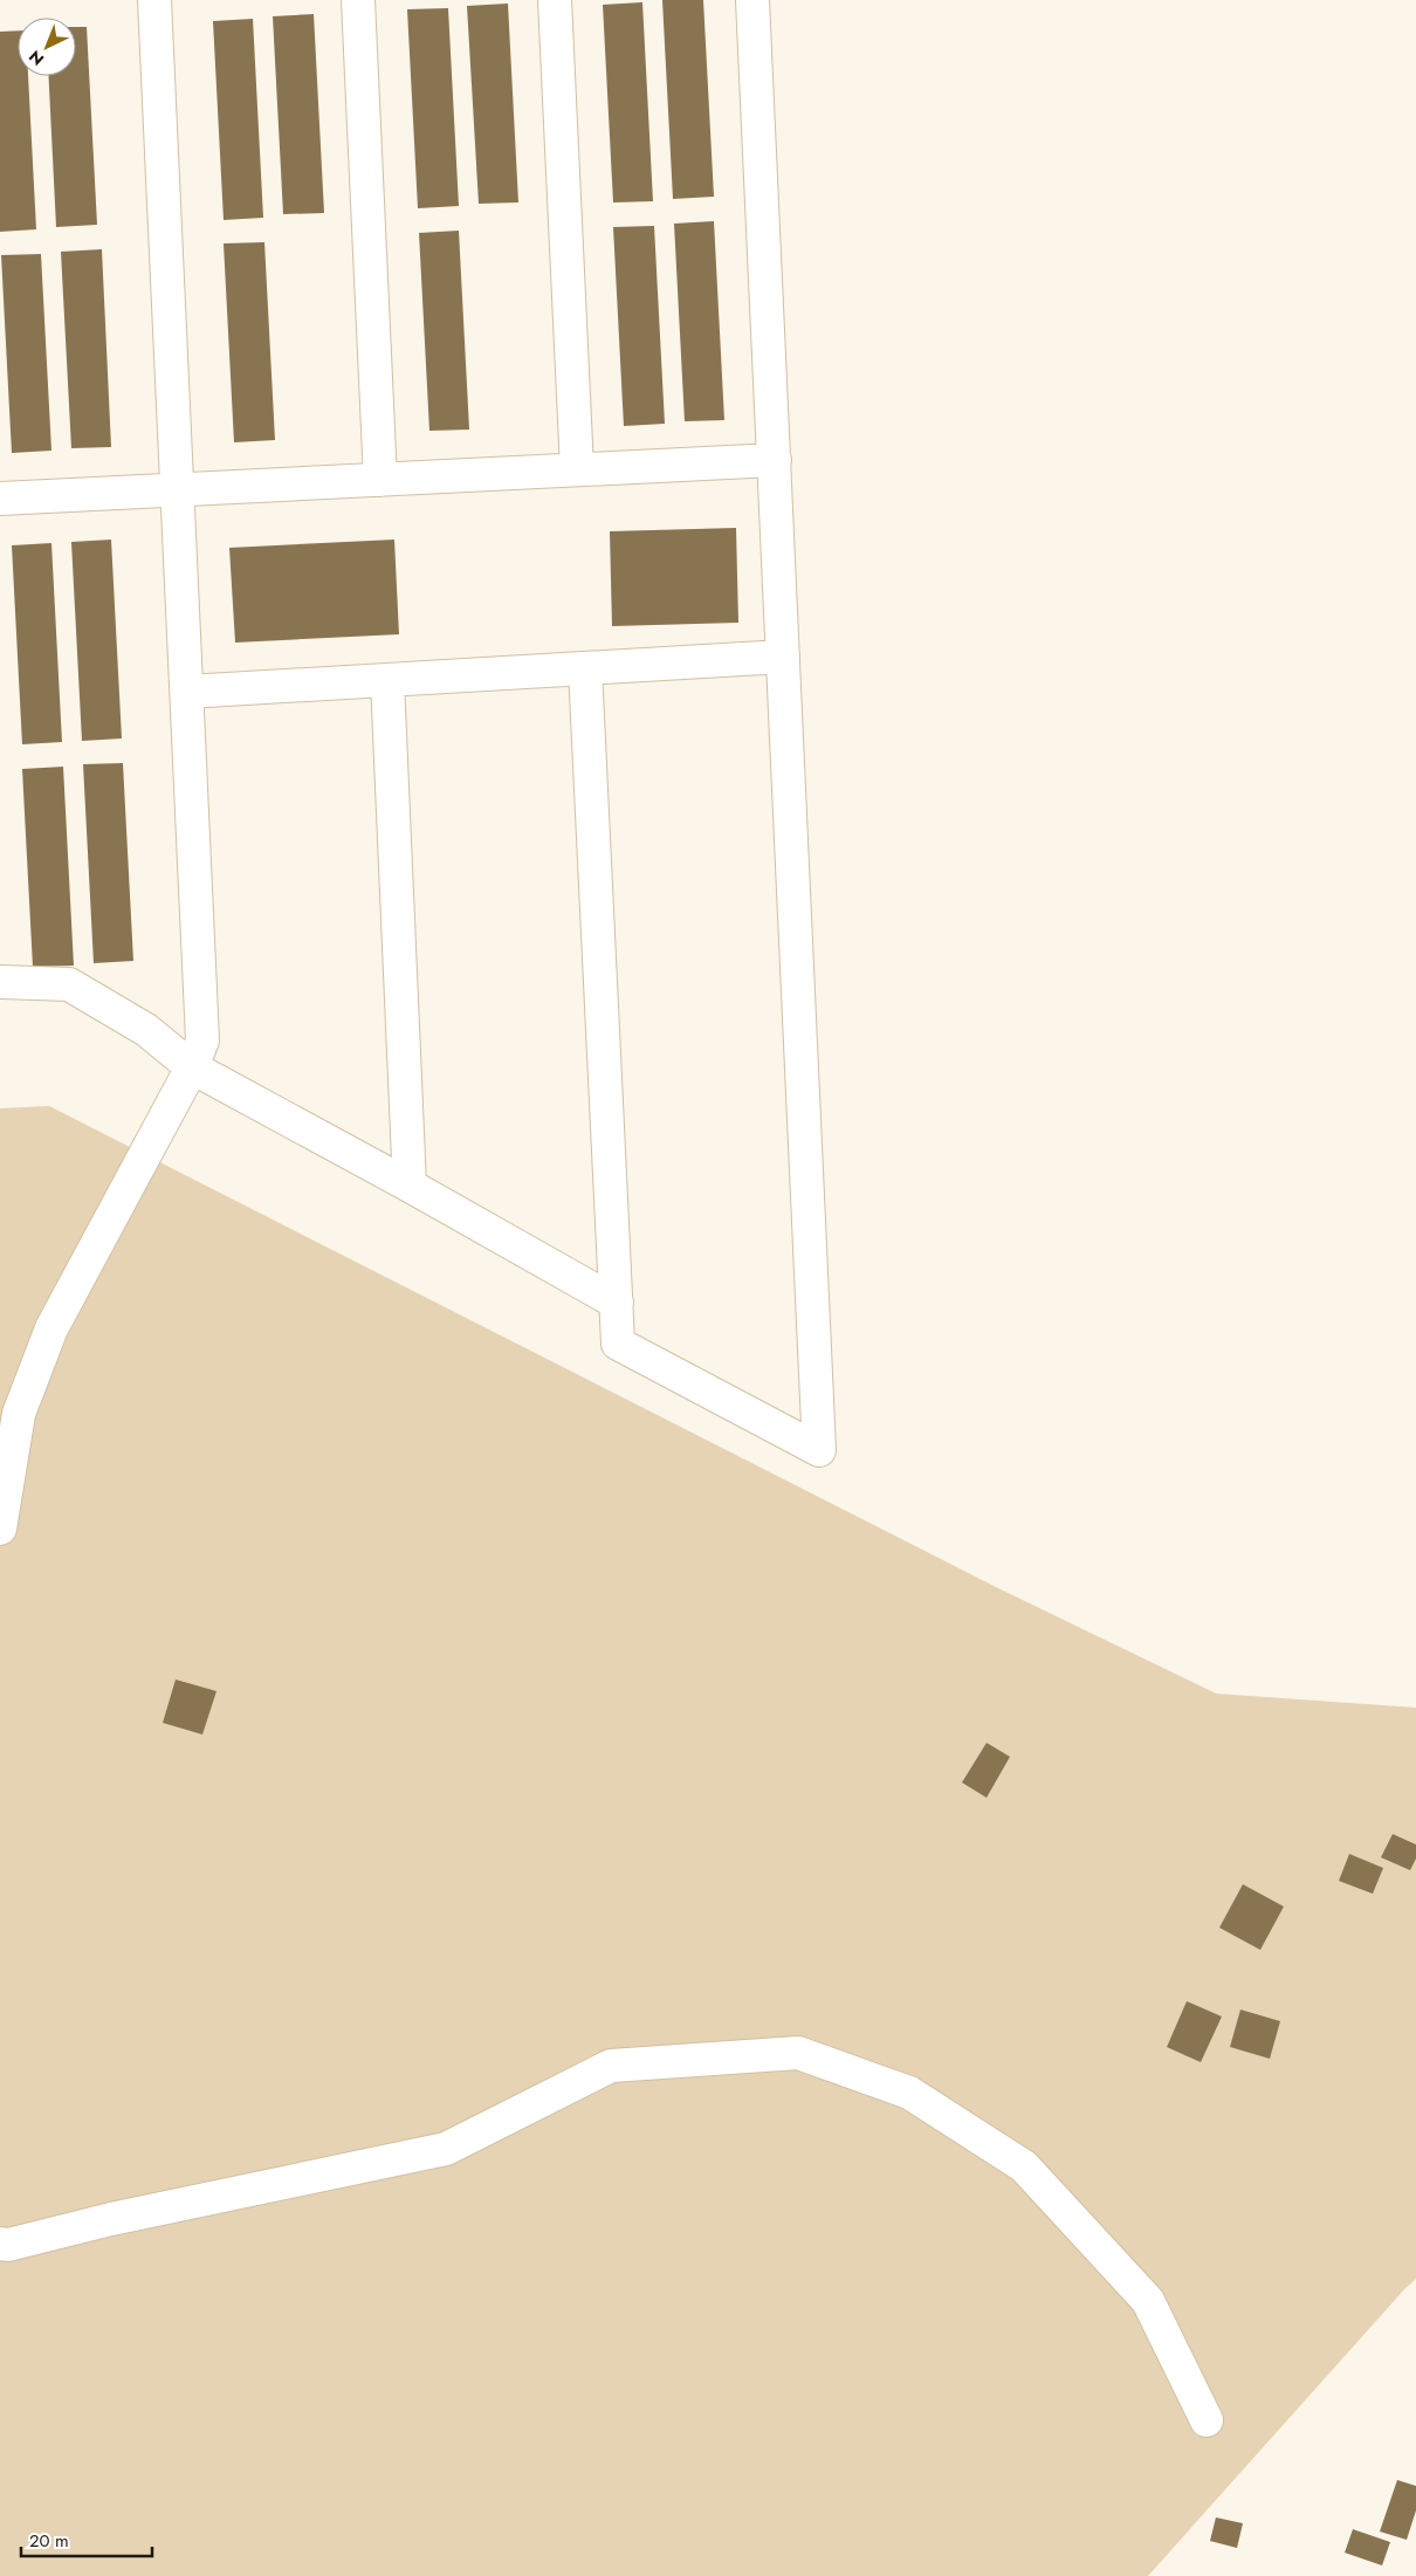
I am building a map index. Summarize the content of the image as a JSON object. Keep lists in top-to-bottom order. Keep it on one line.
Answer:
{"scale_bar":"20 m","north":"bottom left"}
